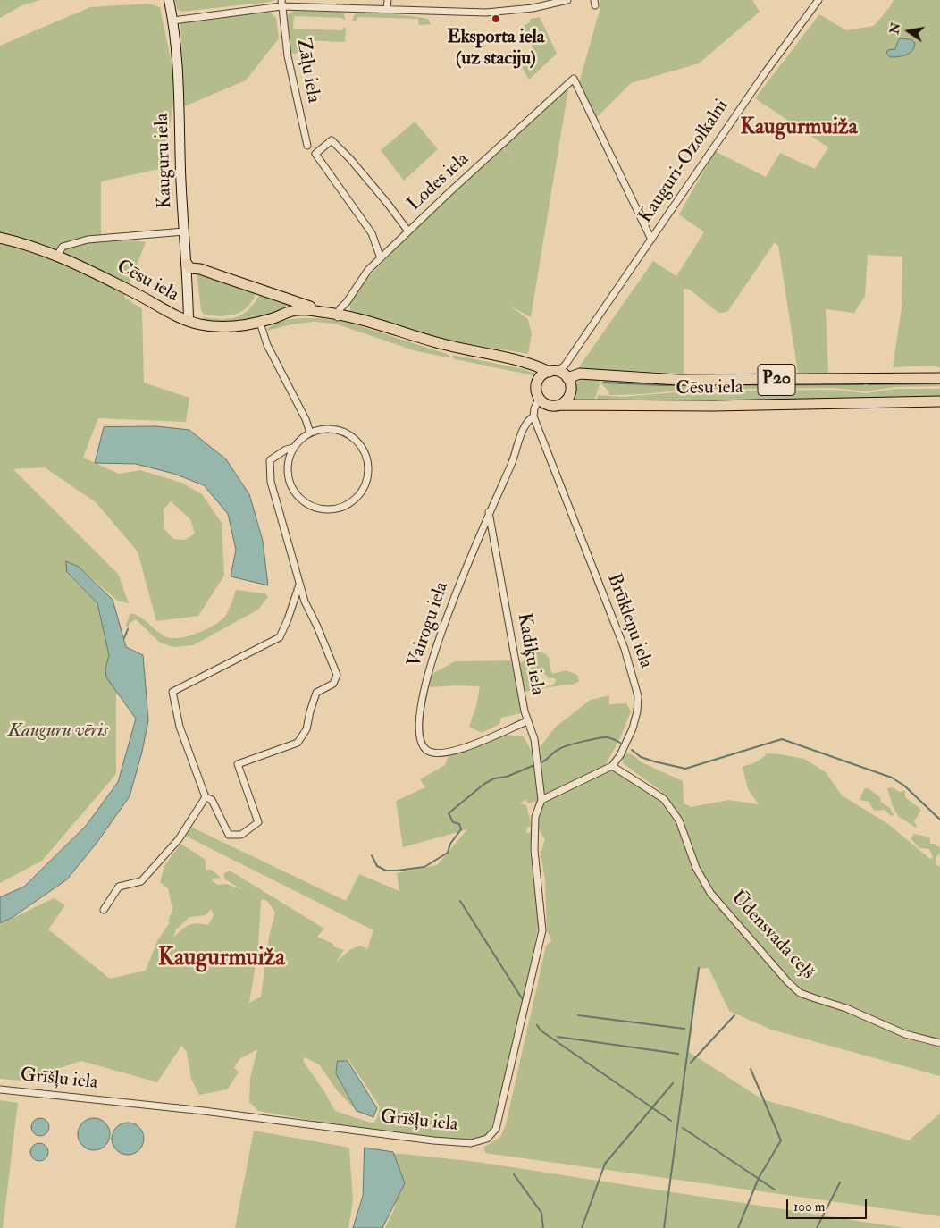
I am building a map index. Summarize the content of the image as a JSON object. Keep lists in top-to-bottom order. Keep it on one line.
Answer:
{"streets":{"main road":["Kauguru iela","Cēsu iela","P20"],"street":["Zāļu iela","Kauguri-Ozolkalni","Lodes iela","Brūkleņu iela","Vairogu iela","Kadiķu iela","Ūdensvada ceļš","Grīšļu iela"]},"crossings":[["Kauguru iela","Cēsu iela"],["Kauguri-Ozolkalni","Lodes iela"],["Kauguri-Ozolkalni","Cēsu iela"],["Lodes iela","Cēsu iela"],["Brūkleņu iela","Vairogu iela"],["Brūkleņu iela","Ūdensvada ceļš"],["Vairogu iela","Kadiķu iela"],["Kadiķu iela","Grīšļu iela"]],"districts":["Kaugurmuiža","Kaugurmuiža"],"parks":["Kauguru vēris"],"places":["Eksporta iela (uz staciju)"],"scale_bar":"100 m","north":"left"}
